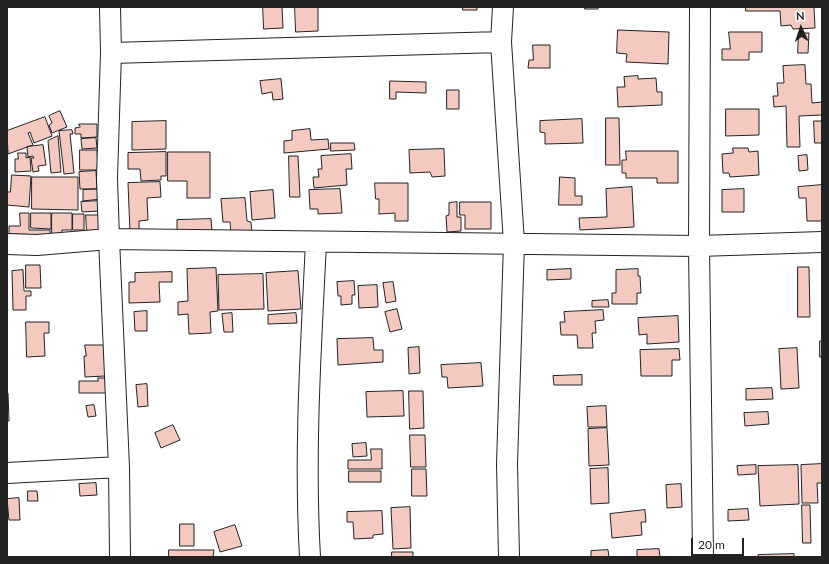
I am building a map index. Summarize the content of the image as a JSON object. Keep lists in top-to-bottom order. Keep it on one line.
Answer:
{"scale_bar":"20 m","north":"top"}
